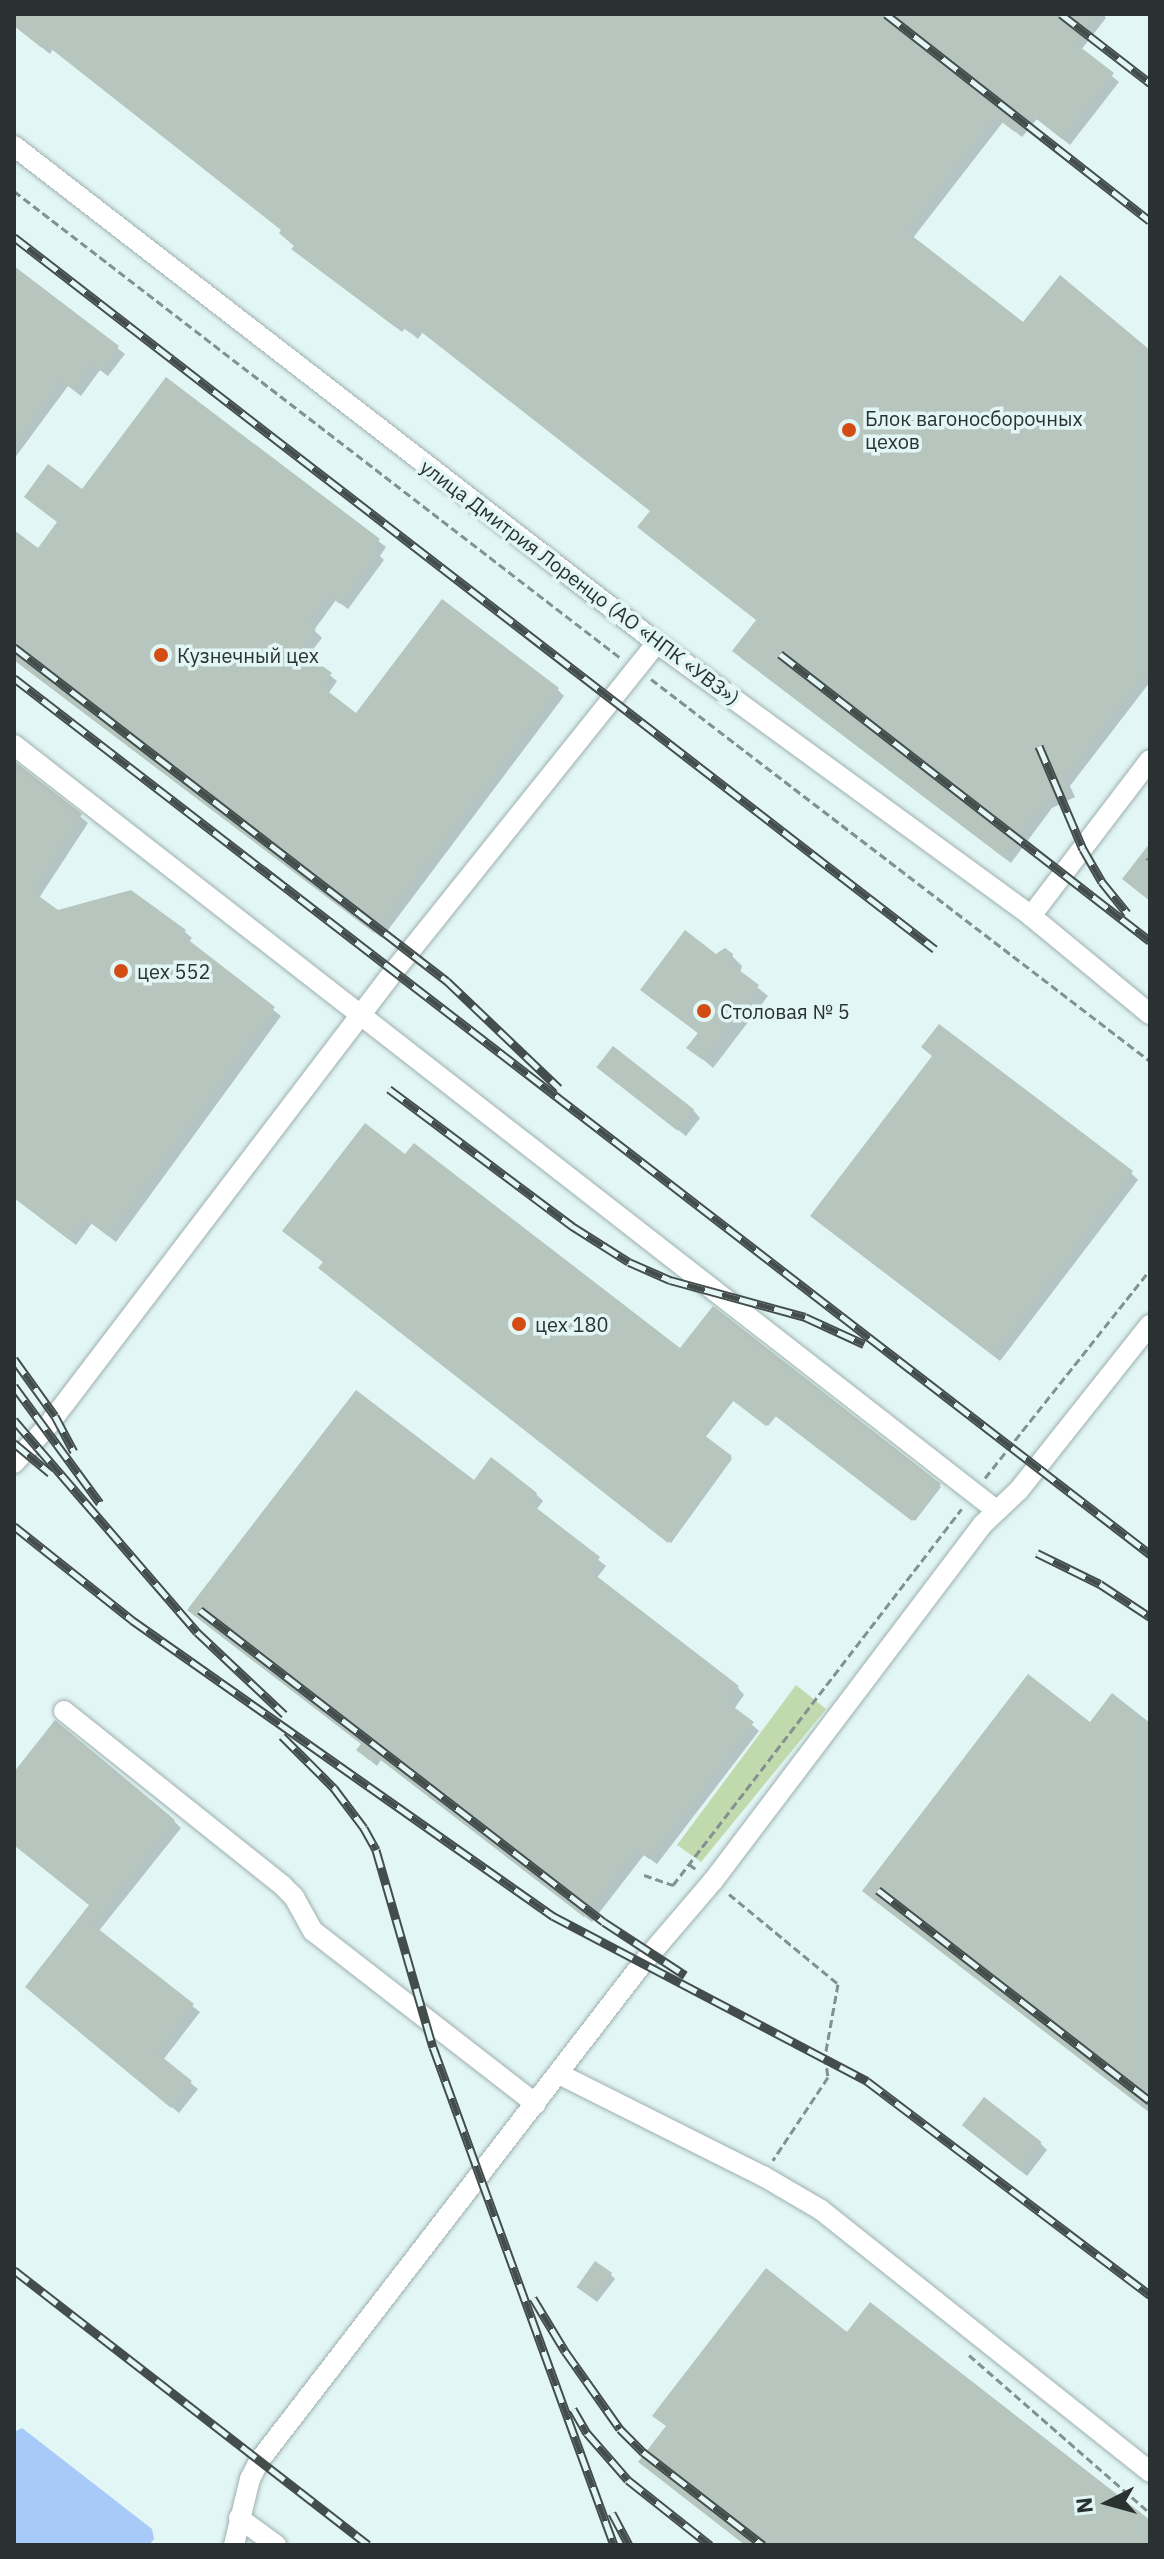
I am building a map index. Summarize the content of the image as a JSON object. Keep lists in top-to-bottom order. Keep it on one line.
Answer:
{"streets":{"lane":["улица Дмитрия Лоренцо (АО «НПК «УВЗ»)"]},"places":["Блок вагоносборочных цехов","Кузнечный цех","цех 552","Столовая № 5","цех 180"],"north":"left"}
